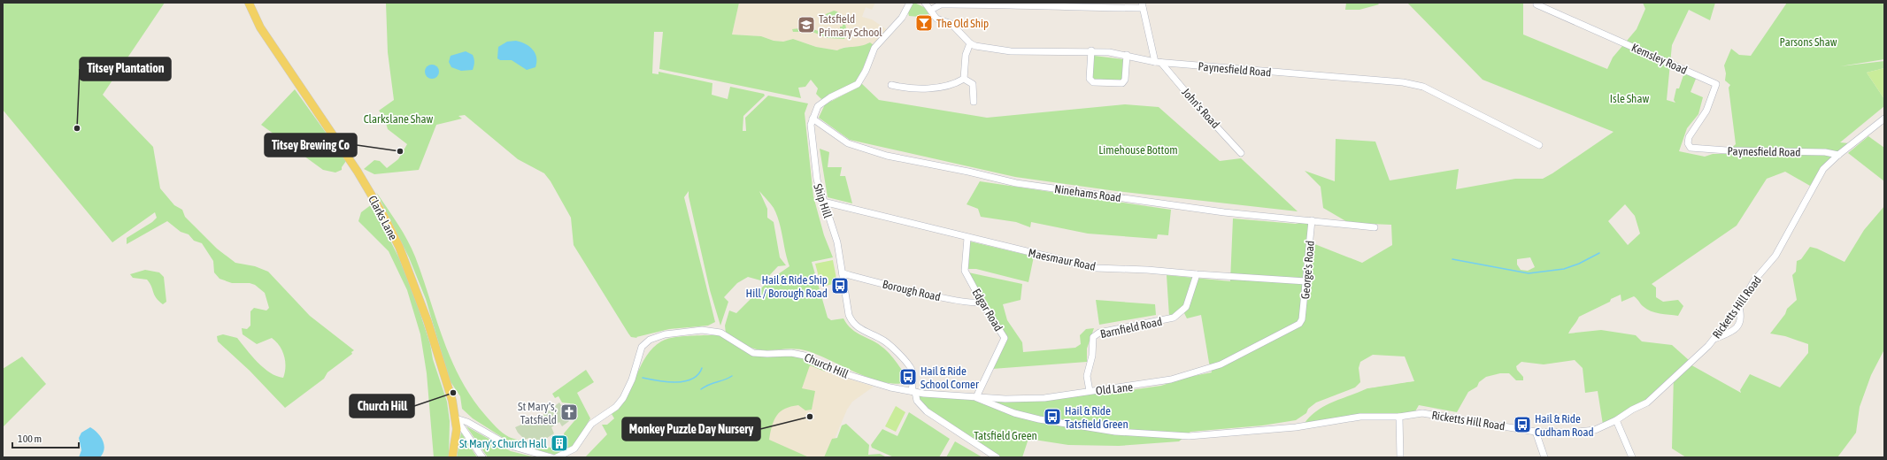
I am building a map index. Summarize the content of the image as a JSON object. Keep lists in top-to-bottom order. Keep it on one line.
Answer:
{"streets":{"main road":["Clarks Lane"],"street":["Kemsley Road","Paynesfield Road","John's Road","Ninehams Road","Ship Hill","Maesmaur Road","George's Road","Borough Road","Ricketts Hill Road","Edgar Road","Barnfield Road","Church Hill","Old Lane"]},"crossings":[["Kemsley Road","Paynesfield Road"],["Paynesfield Road","John's Road"],["Paynesfield Road","Ricketts Hill Road"],["Ninehams Road","Ship Hill"],["Ninehams Road","George's Road"],["Ship Hill","Maesmaur Road"],["Ship Hill","Borough Road"],["Ship Hill","Church Hill"],["Ship Hill","Old Lane"],["Maesmaur Road","George's Road"],["Maesmaur Road","Edgar Road"],["Maesmaur Road","Barnfield Road"],["George's Road","Old Lane"],["Borough Road","Edgar Road"],["Ricketts Hill Road","Edgar Road"],["Ricketts Hill Road","Old Lane"],["Edgar Road","Old Lane"],["Barnfield Road","Old Lane"],["Church Hill","Old Lane"]],"parks":["Parsons Shaw","Isle Shaw","Clarkslane Shaw","Limehouse Bottom","Tatsfield Green"],"places":{"bar":["The Old Ship"],"school or university":["Tatsfield Primary School"],"other":["Titsey Plantation","Titsey Brewing Co","Church Hill","Monkey Puzzle Day Nursery"],"bus stop":["Hail & Ride Ship Hill / Borough Road","Hail & Ride School Corner","Hail & Ride Tatsfield Green","Hail & Ride Cudham Road"],"church":["St Mary's, Tatsfield"],"building":["St Mary's Church Hall"]},"scale_bar":"100 m"}
